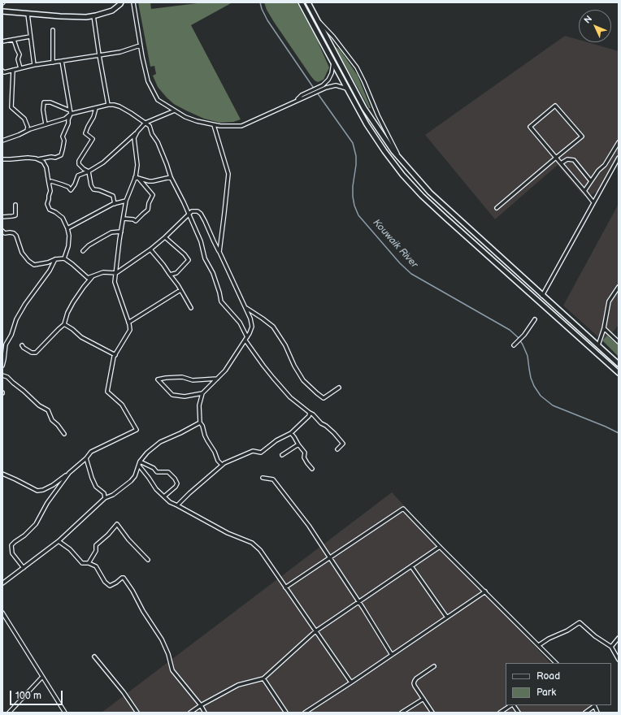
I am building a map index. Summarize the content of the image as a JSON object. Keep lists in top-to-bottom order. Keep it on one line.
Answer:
{"water":["Kouwaik River"],"legend":["Road","Park"],"scale_bar":"100 m","north":"top left"}
